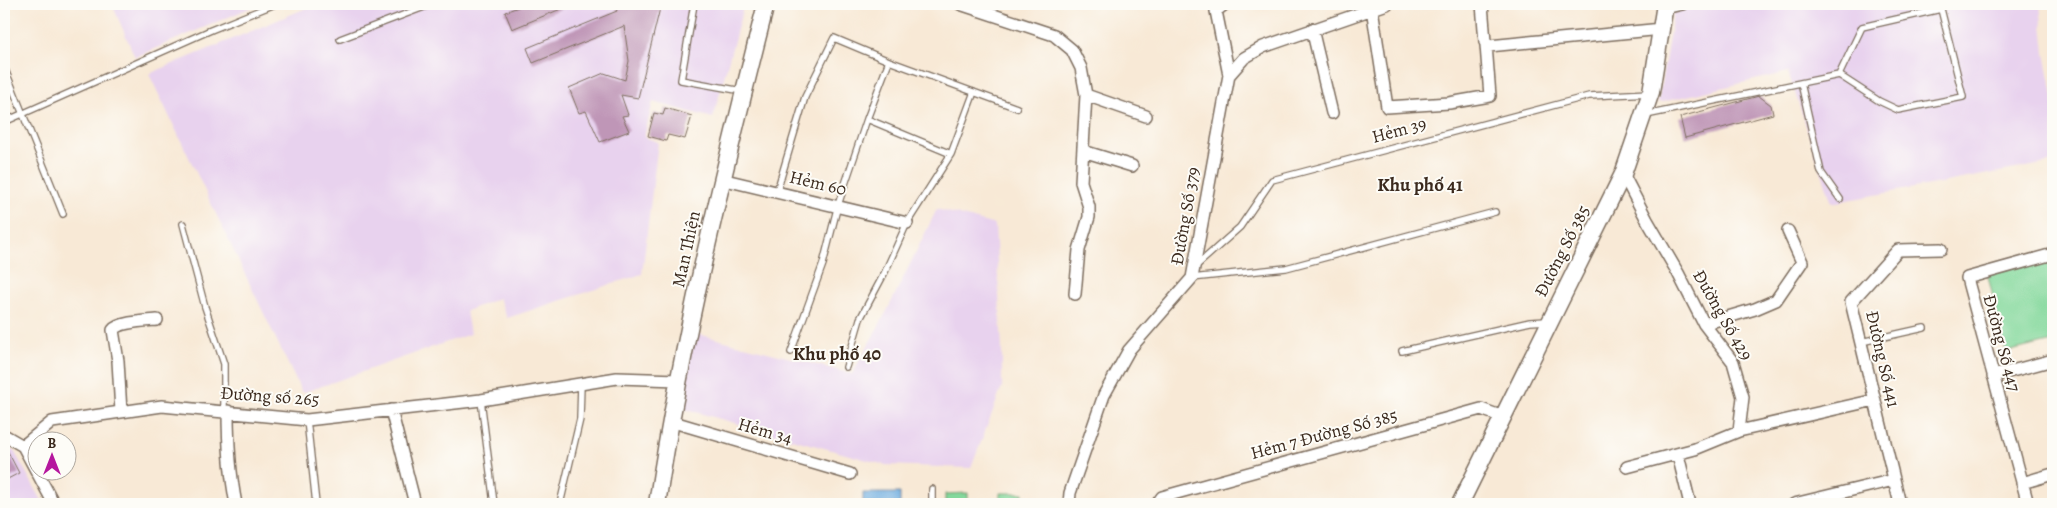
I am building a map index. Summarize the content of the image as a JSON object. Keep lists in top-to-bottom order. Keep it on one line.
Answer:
{"streets":{"street":["Hẻm 60","Đường Số 379","Man Thiện","Đường Số 385","Đường Số 429","Đường Số 447","Đường Số 441","Đường số 265","Hẻm 34","Hẻm 7 Đường Số 385"],"lane":["Hẻm 39"]},"crossings":[["Hẻm 39","Đường Số 379"],["Hẻm 39","Đường Số 385"],["Hẻm 60","Man Thiện"],["Man Thiện","Đường số 265"],["Man Thiện","Hẻm 34"],["Đường Số 385","Đường Số 429"],["Đường Số 385","Hẻm 7 Đường Số 385"]],"districts":["Khu phố 41","Khu phố 40"],"north":"top"}
